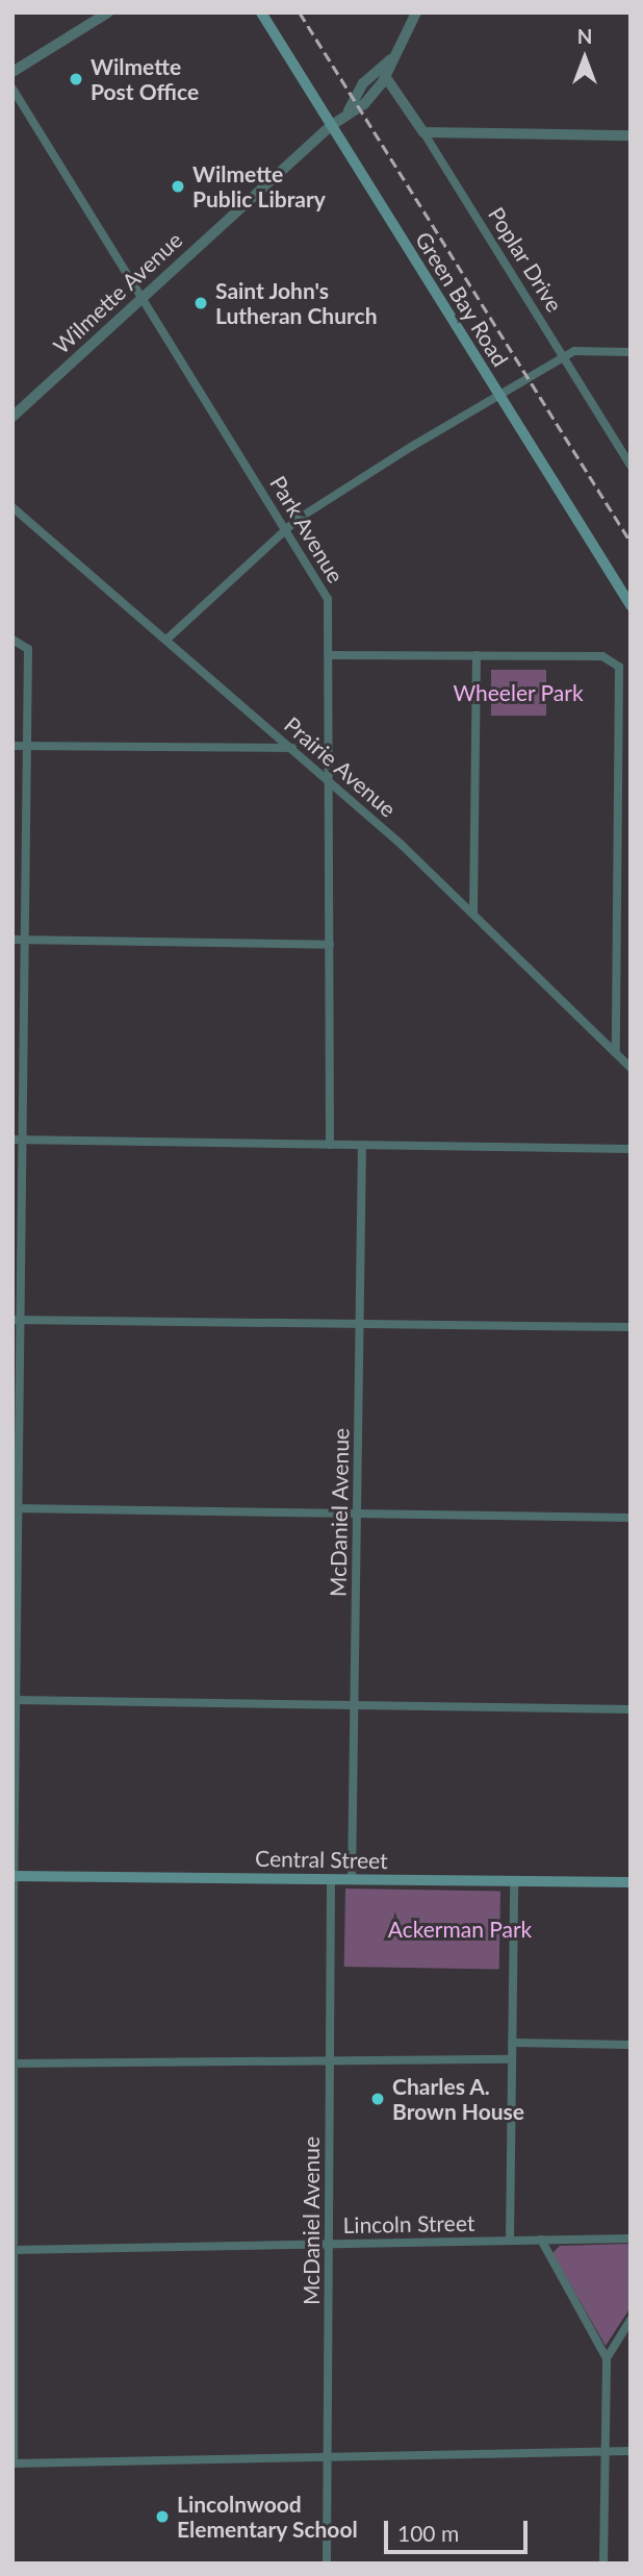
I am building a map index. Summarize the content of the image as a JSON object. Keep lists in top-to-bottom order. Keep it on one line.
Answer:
{"streets":{"main road":["Green Bay Road","Central Street"],"street":["Poplar Drive","Wilmette Avenue","Park Avenue","Prairie Avenue","McDaniel Avenue","Lincoln Street"]},"crossings":[["Poplar Drive","Wilmette Avenue"],["Wilmette Avenue","Green Bay Road"],["Wilmette Avenue","Park Avenue"],["Park Avenue","Prairie Avenue"],["McDaniel Avenue","Central Street"],["McDaniel Avenue","Lincoln Street"]],"parks":["Wheeler Park","Ackerman Park"],"places":["Wilmette Post Office","Wilmette Public Library","Saint John's Lutheran Church","Charles A. Brown House","Lincolnwood Elementary School"],"scale_bar":"100 m","north":"top"}
